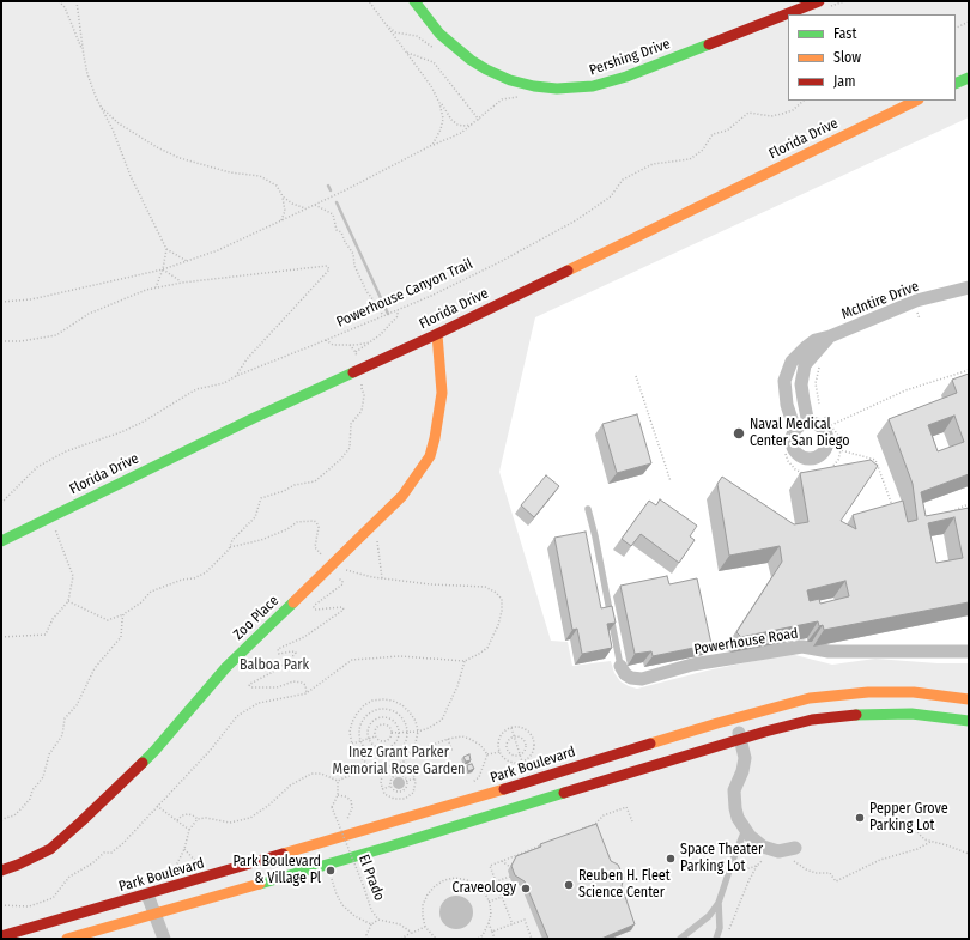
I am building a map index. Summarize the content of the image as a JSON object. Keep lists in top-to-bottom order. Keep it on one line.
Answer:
{"streets":{"main road":["Pershing Drive","Florida Drive","Zoo Place","Park Boulevard"],"street":["McIntire Drive","Powerhouse Road"],"path":["Powerhouse Canyon Trail","El Prado"]},"crossings":[["Florida Drive","Zoo Place"]],"parks":["Balboa Park","Inez Grant Parker Memorial Rose Garden"],"places":["Naval Medical Center San Diego","Pepper Grove Parking Lot","Space Theater Parking Lot","Park Boulevard & Village Pl","Reuben H. Fleet Science Center","Craveology"],"legend":["Fast","Slow","Jam"]}
